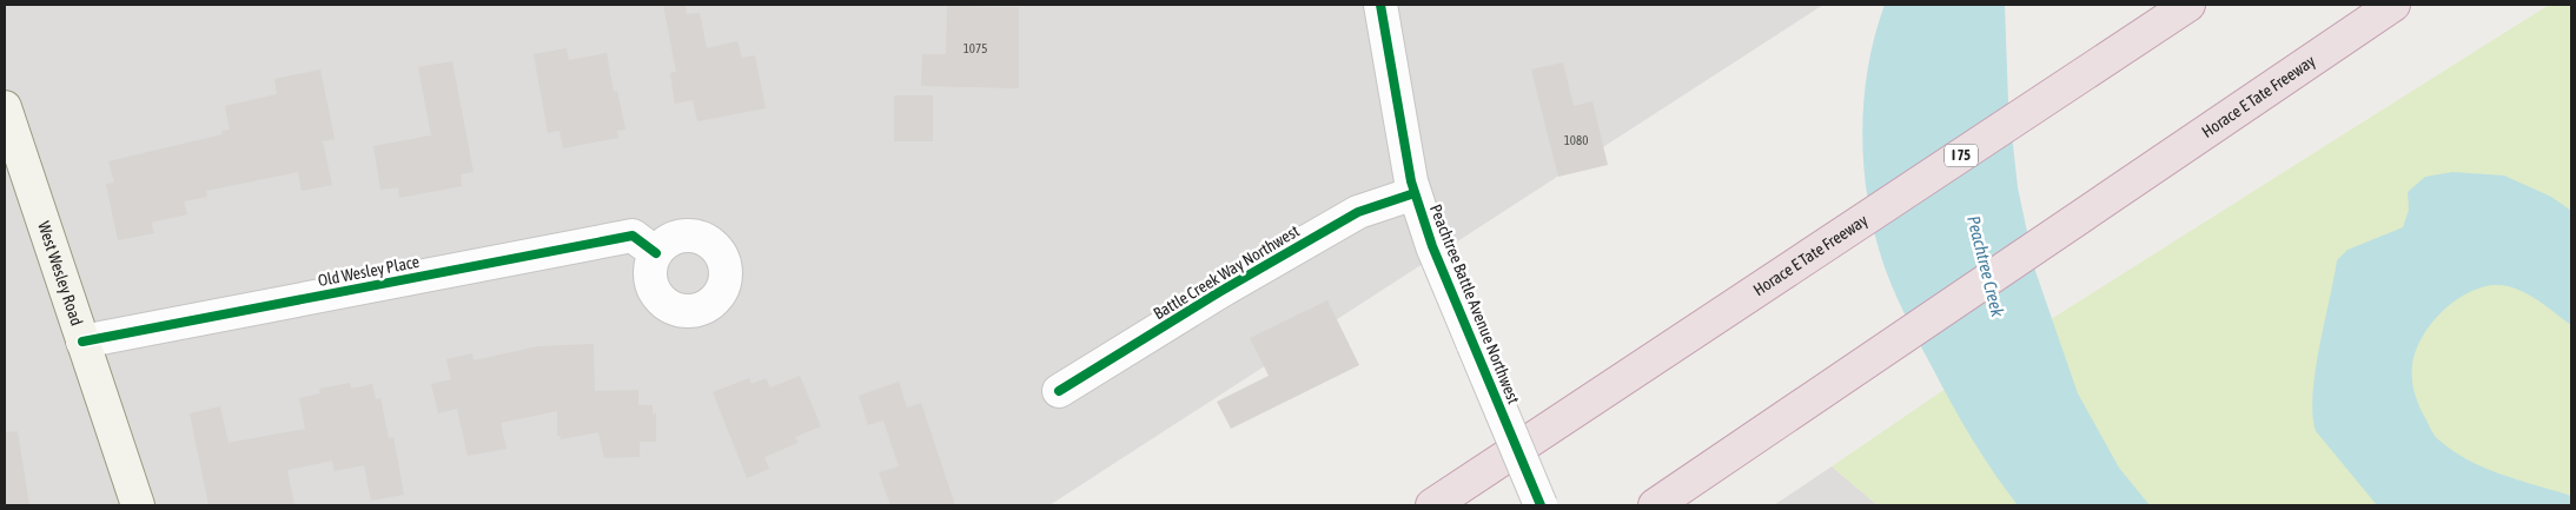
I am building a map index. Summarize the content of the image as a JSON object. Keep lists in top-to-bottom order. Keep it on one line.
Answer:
{"streets":{"highway":["Horace E Tate Freeway","I 75"],"street":["Old Wesley Place","Battle Creek Way Northwest","West Wesley Road","Peachtree Battle Avenue Northwest"]},"crossings":[["Old Wesley Place","West Wesley Road"],["Battle Creek Way Northwest","Peachtree Battle Avenue Northwest"]],"water":["Peachtree Creek"],"house_numbers":["1075","1080"]}
